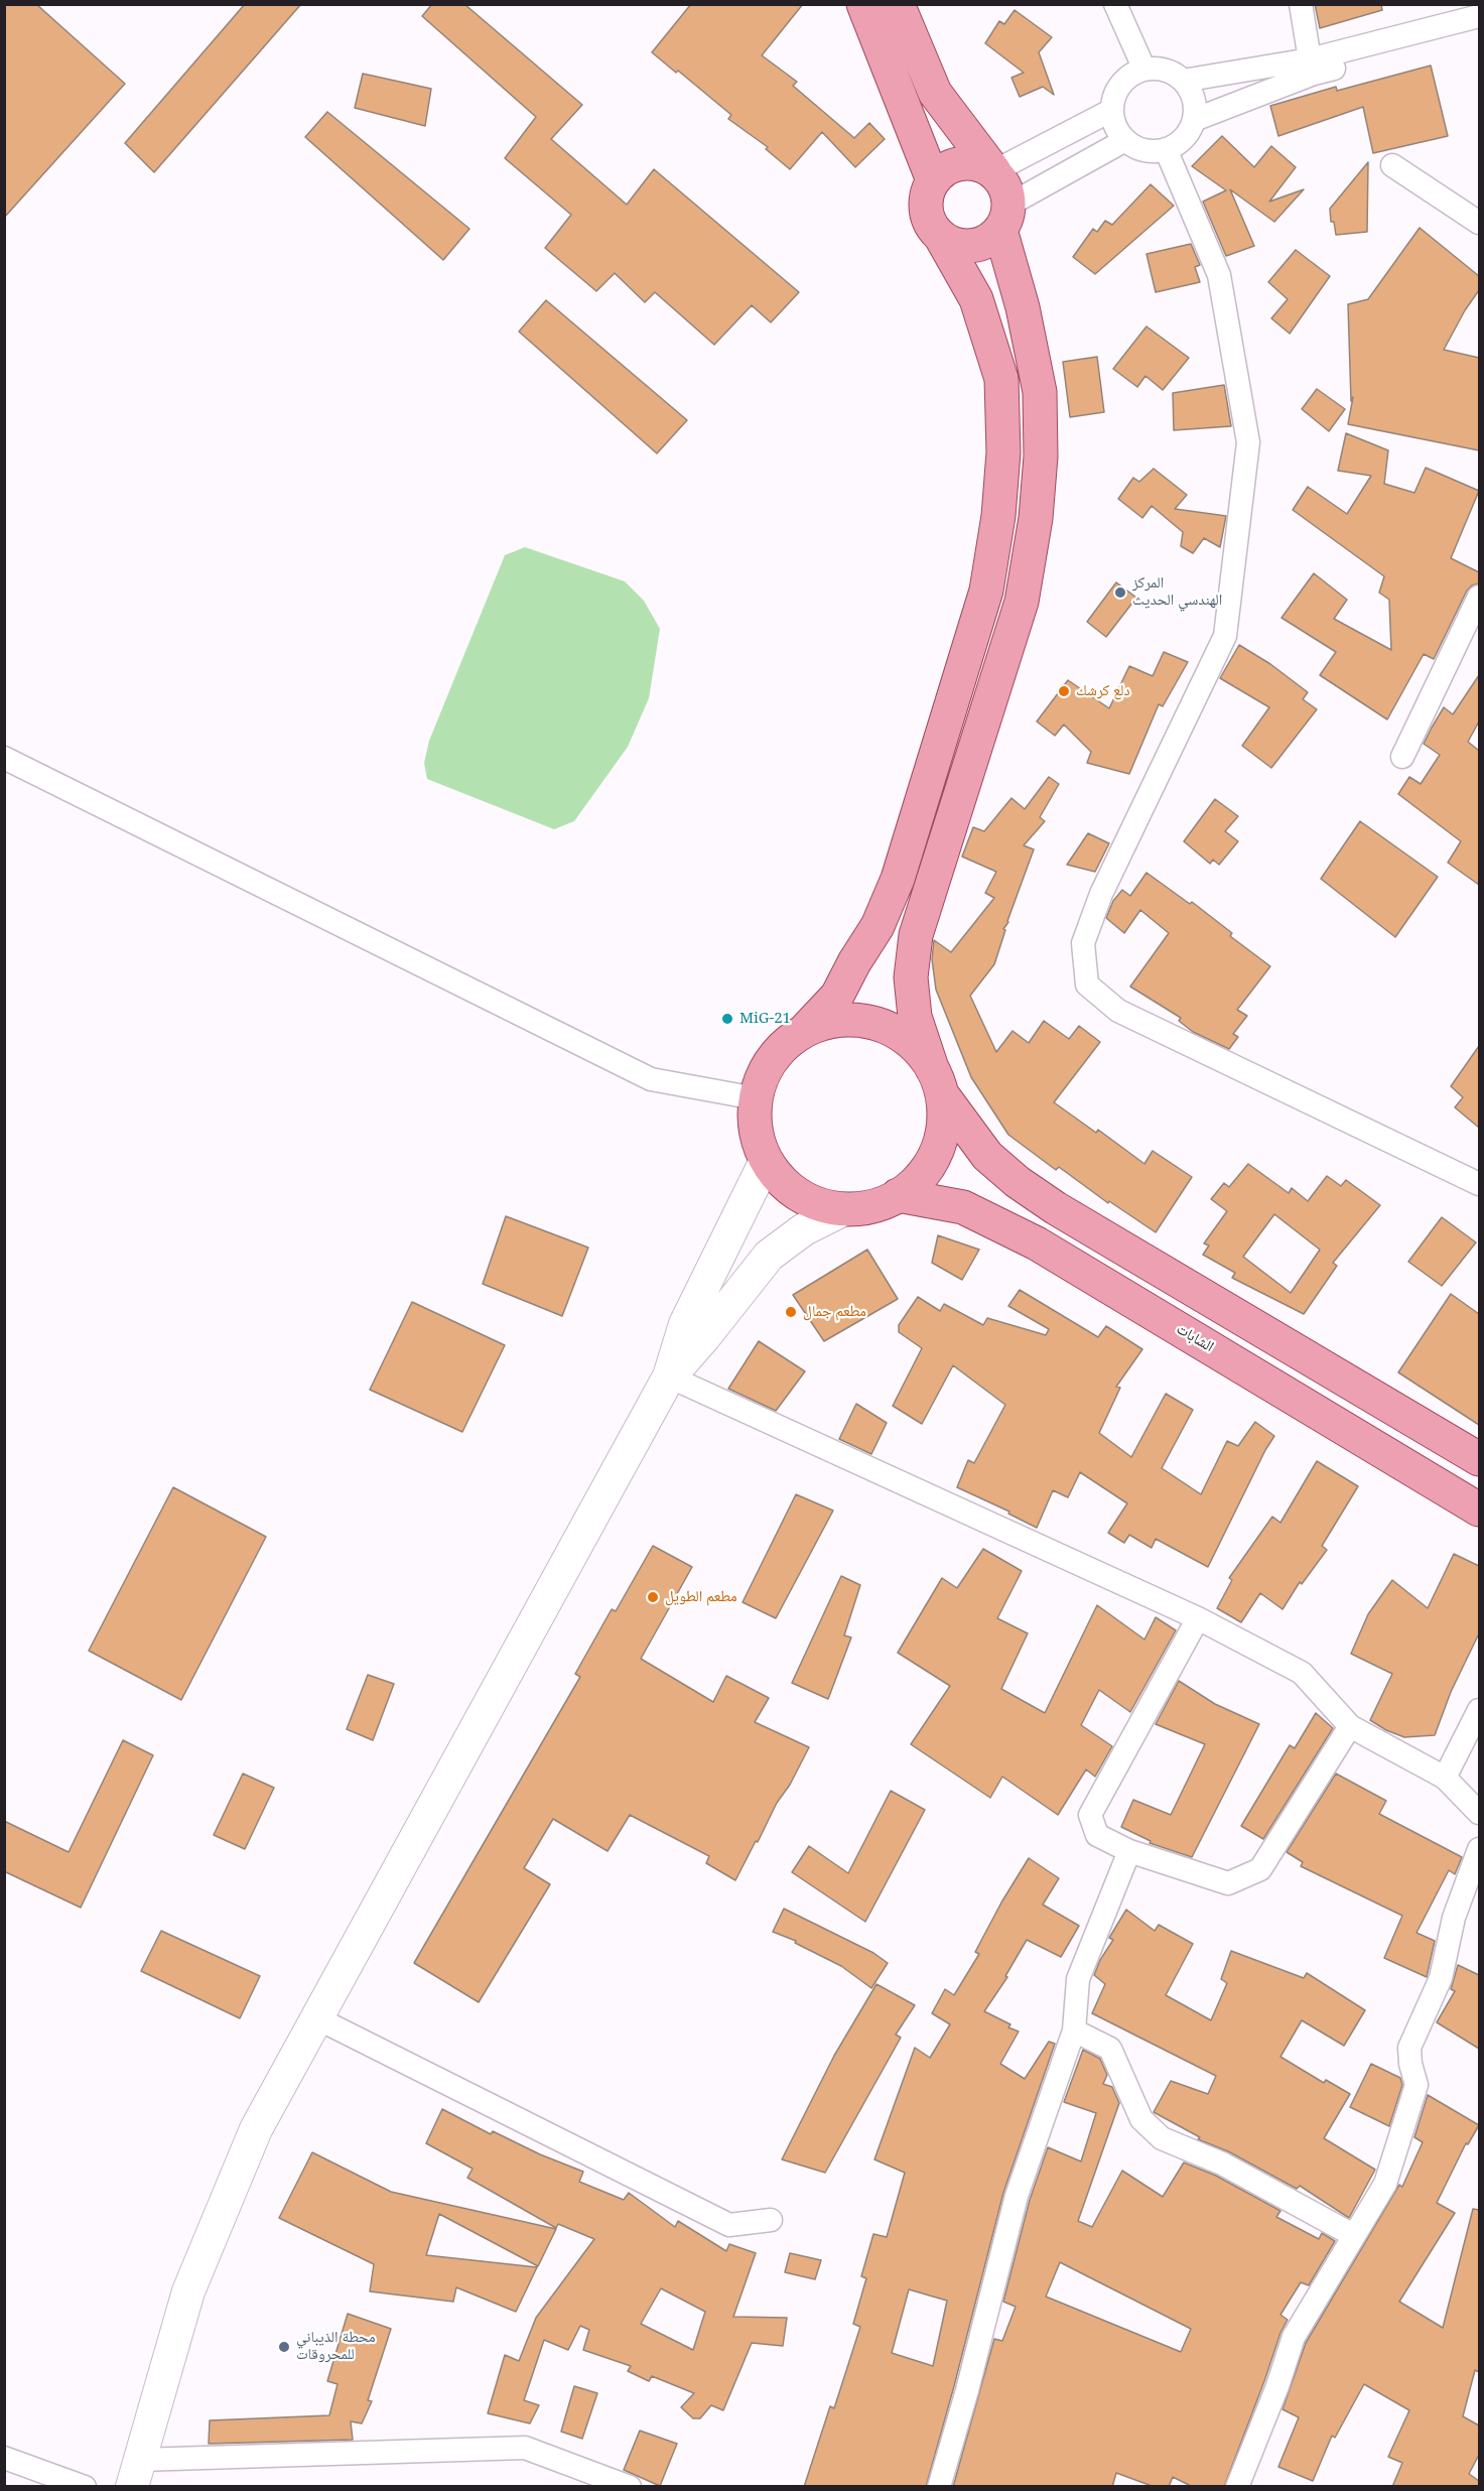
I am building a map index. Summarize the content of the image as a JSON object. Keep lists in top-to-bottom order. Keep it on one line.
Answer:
{"streets":{"main road":["الشابات"]},"places":["المركز الهندسي الحديث","دلع كرشك","MiG-21","مطعم جمال","مطعم الطويل","محطة الذيباني للمحروقات"]}
